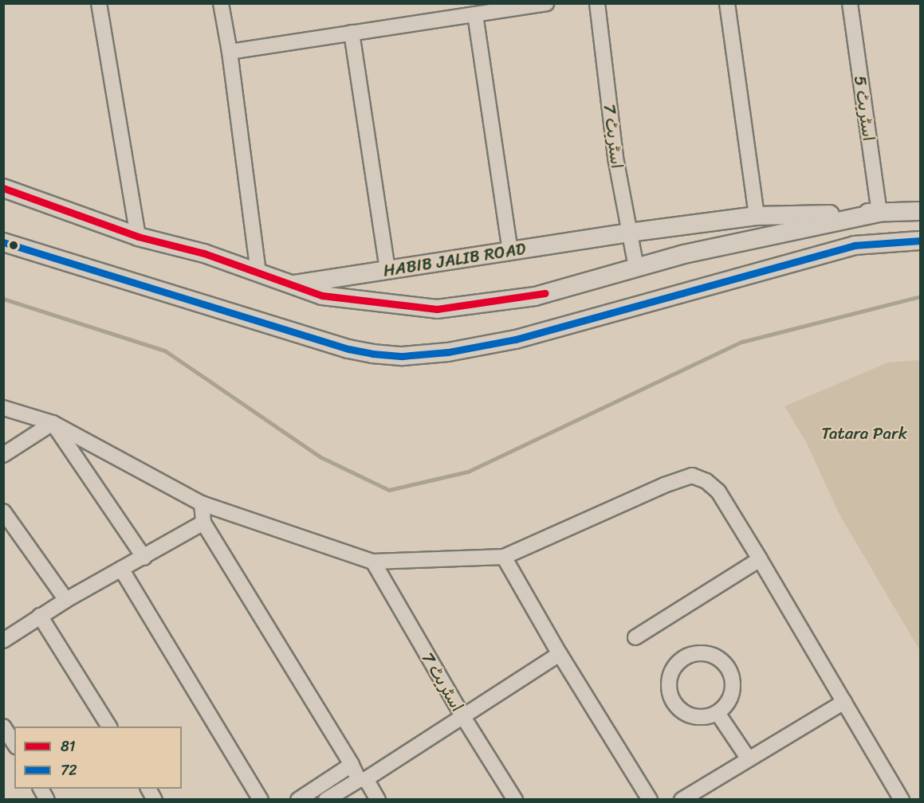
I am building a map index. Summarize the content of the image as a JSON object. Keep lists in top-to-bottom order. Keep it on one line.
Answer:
{"streets":{"main road":["HABIB JALIB ROAD"],"street":["اسٹریٹ 5","اسٹریٹ 7"]},"crossings":[["اسٹریٹ 5","HABIB JALIB ROAD"],["اسٹریٹ 7","HABIB JALIB ROAD"]],"parks":["Tatara Park"],"lines":["transit line 81","transit line 72"],"legend":["81","72"]}
